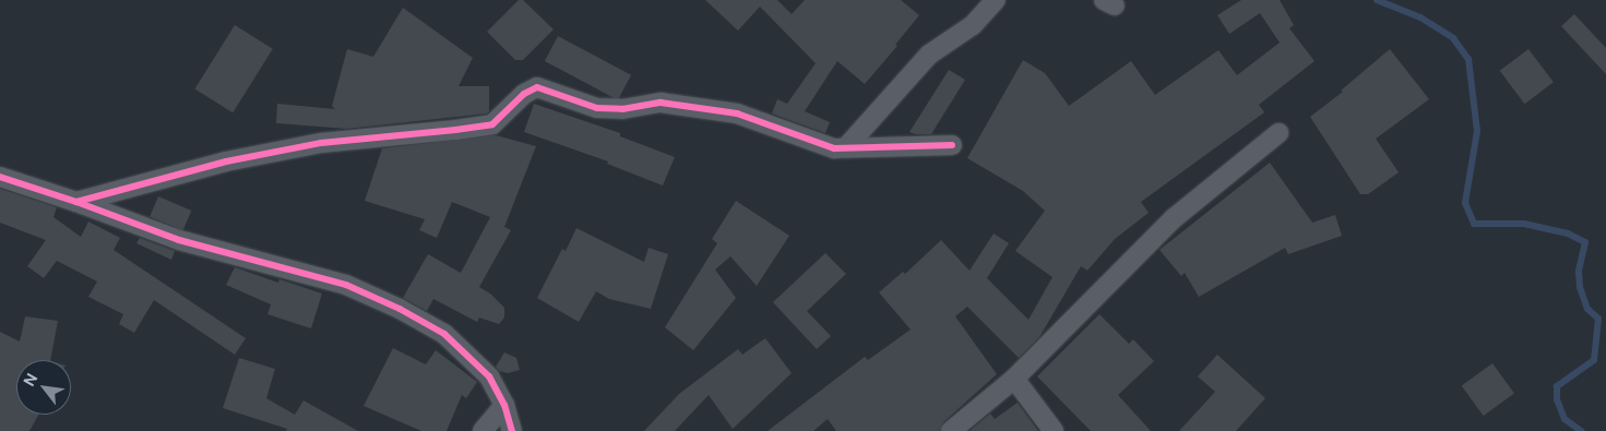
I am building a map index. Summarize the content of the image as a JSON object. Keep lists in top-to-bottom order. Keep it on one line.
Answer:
{"north":"top left"}
